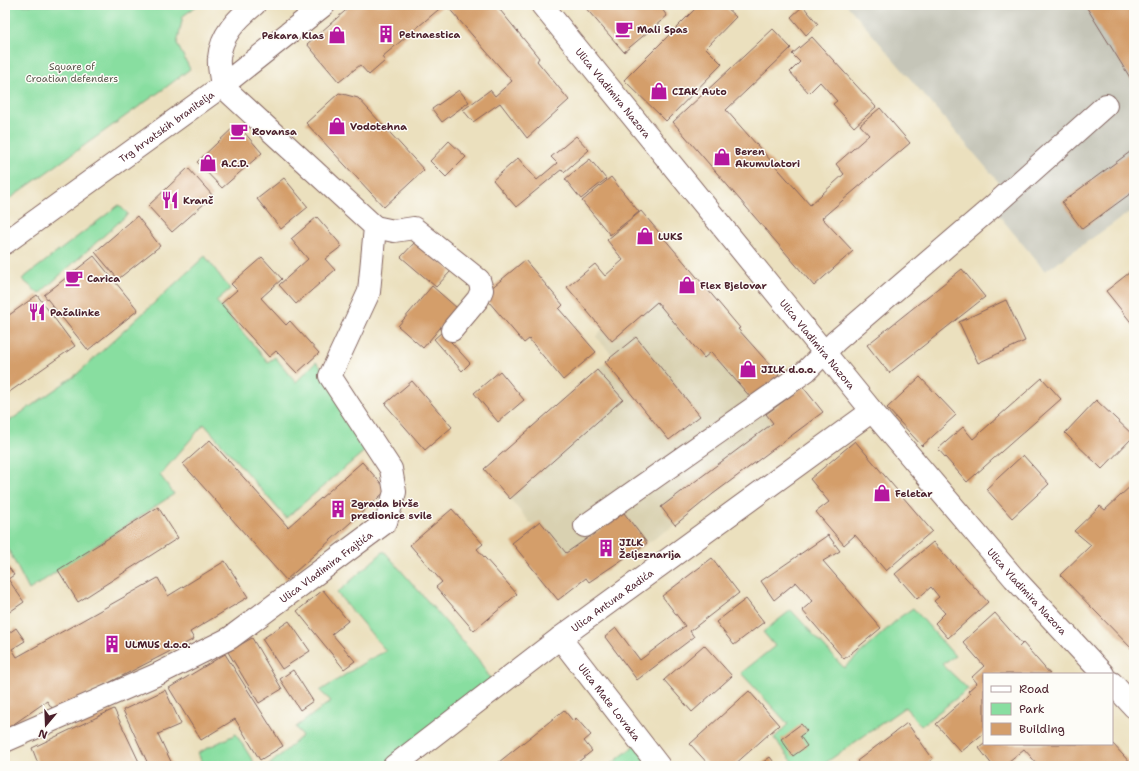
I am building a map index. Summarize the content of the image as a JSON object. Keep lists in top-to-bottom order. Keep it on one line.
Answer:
{"streets":{"street":["Ulica Vladimira Nazora","Trg hrvatskih branitelja","Ulica Vladimira Frajtića","Ulica Antuna Radića","Ulica Mate Lovraka"]},"crossings":[["Ulica Vladimira Nazora","Ulica Antuna Radića"],["Ulica Antuna Radića","Ulica Mate Lovraka"]],"parks":["Square of Croatian defenders"],"places":{"cafe":["Mali Spas","Rovansa","Carica"],"building":["Petnaestica","Zgrada bivše predionice svile","JILK Željeznarija","ULMUS d.o.o."],"shop":["Pekara Klas","CIAK Auto","Vodotehna","Beren Akumulatori","A.C.D.","LUKS","Flex Bjelovar","JILK d.o.o.","Feletar"],"restaurant":["Kranč","Pačalinke"]},"legend":["Road","Park","Building"],"north":"bottom"}
